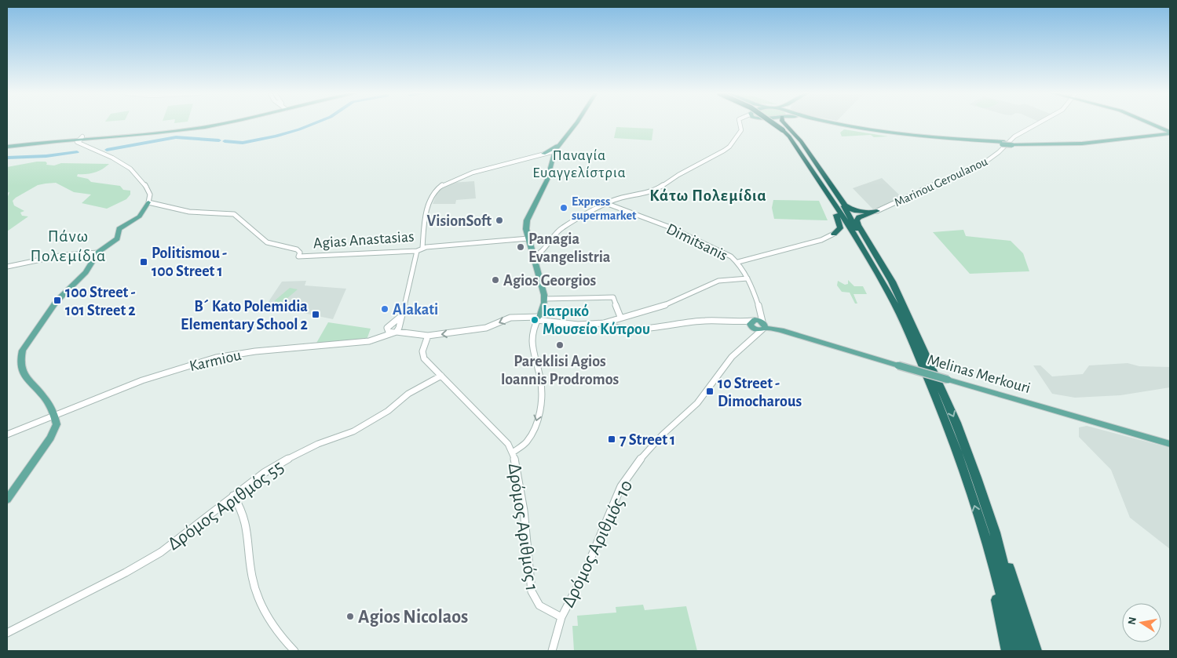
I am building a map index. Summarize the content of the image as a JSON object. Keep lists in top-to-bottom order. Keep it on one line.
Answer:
{"streets":{"main road":["Melinas Merkouri"],"street":["Marinou Geroulanou","Agias Anastasias","Dimitsanis","Karmiou","Δρόμος Αριθμός 55","Δρόμος Αριθμός 1","Δρόμος Αριθμός 10"]},"crossings":[["Dimitsanis","Melinas Merkouri"],["Dimitsanis","Δρόμος Αριθμός 10"],["Melinas Merkouri","Δρόμος Αριθμός 10"],["Δρόμος Αριθμός 1","Δρόμος Αριθμός 10"]],"one_way":["Δρόμος Αριθμός 1"],"districts":["Παναγία Ευαγγελίστρια","Κάτω Πολεμίδια","Πάνω Πολεμίδια"],"places":{"other":["Express supermarket","VisionSoft","Panagia Evangelistria","Agios Georgios","Alakati","Ιατρικό Μουσείο Κύπρου","Pareklisi Agios Ioannis Prodromos","Agios Nicolaos"],"transit":["Politismou - 100 Street 1","100 Street - 101 Street 2","B´ Kato Polemidia Elementary School 2","10 Street - Dimocharous","7 Street 1"]},"north":"left"}
